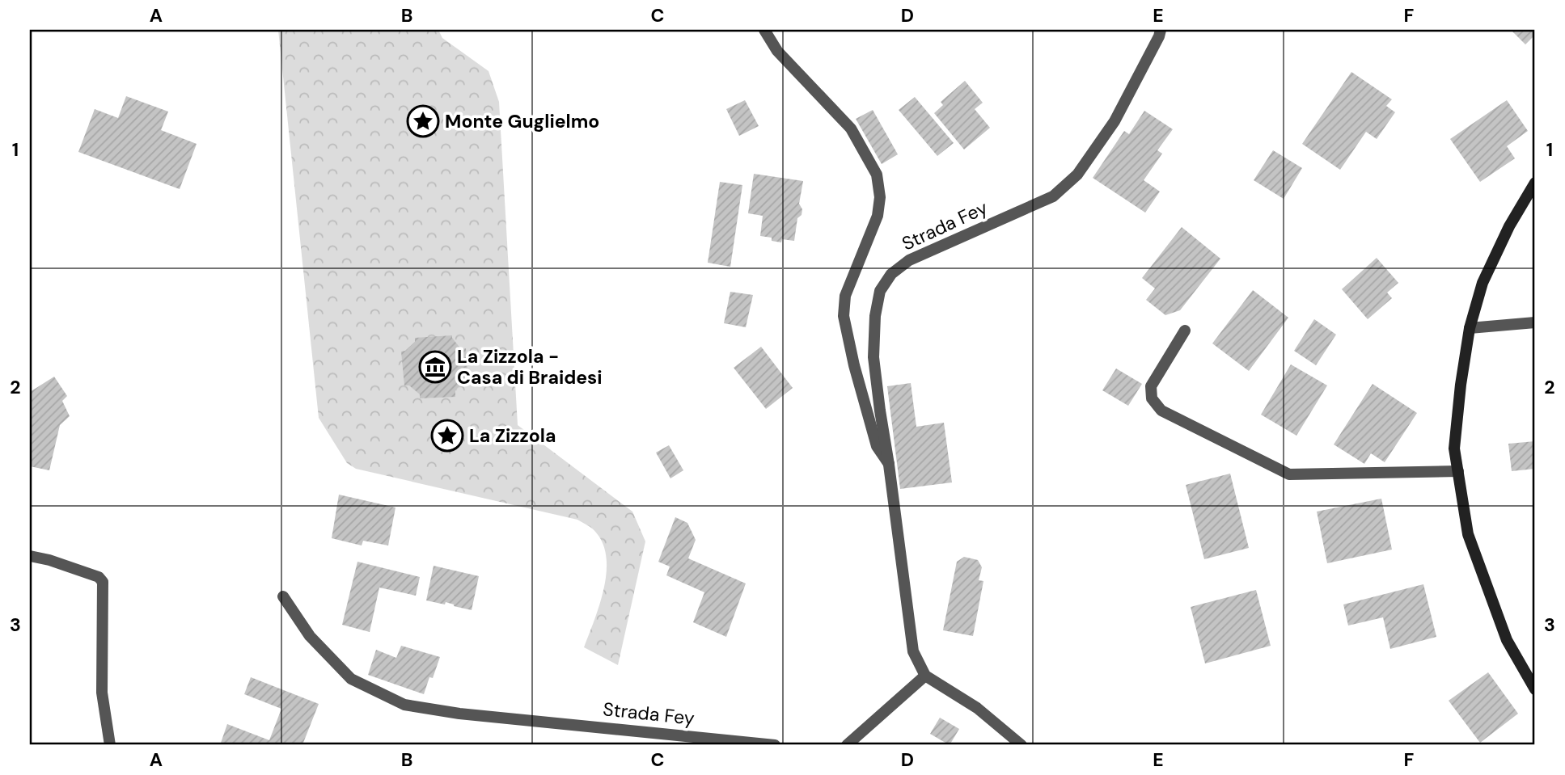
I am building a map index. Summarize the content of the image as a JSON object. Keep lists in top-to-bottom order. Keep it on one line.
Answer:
{"streets":{"street":["Strada Fey"]},"places":{"place":["Monte Guglielmo","La Zizzola"],"museum":["La Zizzola - Casa di Braidesi"]},"grid":{"columns":["A","B","C","D","E","F"],"rows":["1","2","3"]}}
